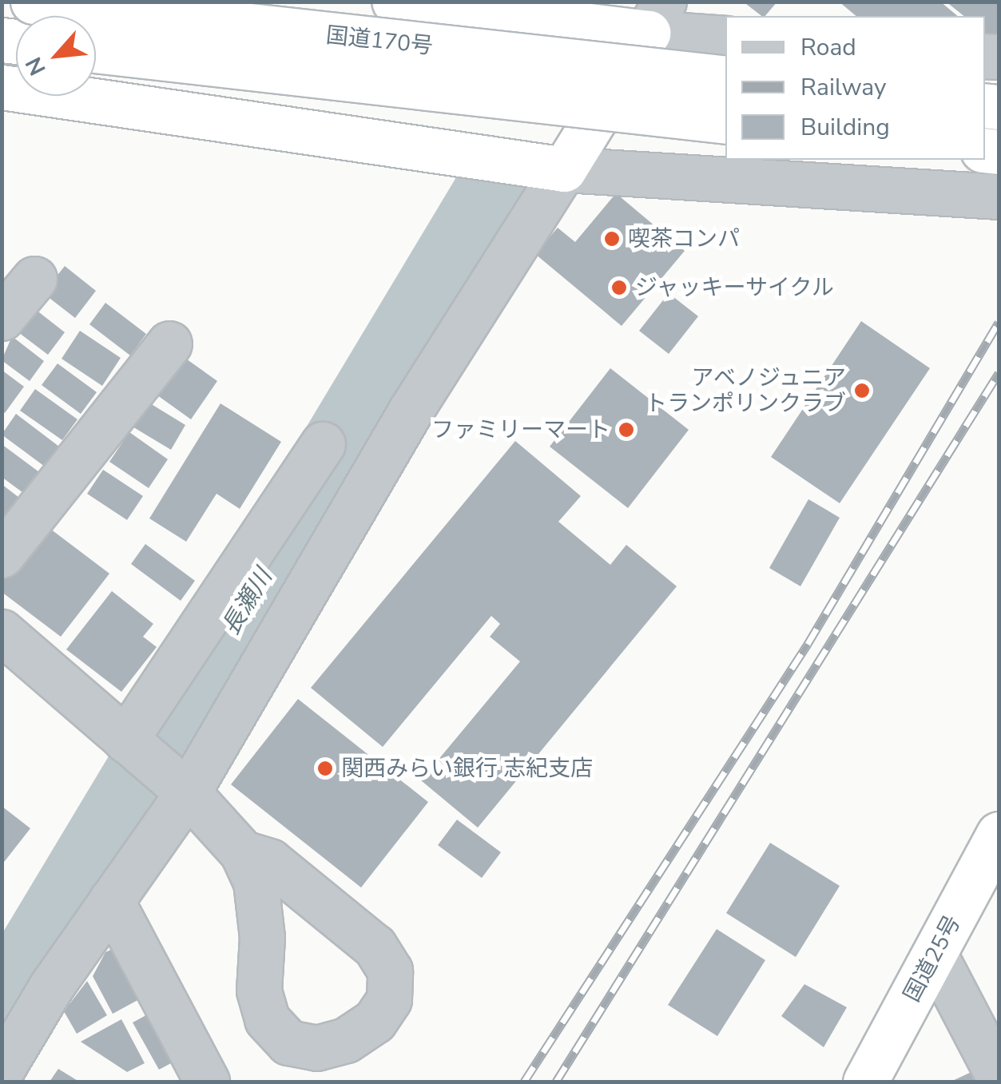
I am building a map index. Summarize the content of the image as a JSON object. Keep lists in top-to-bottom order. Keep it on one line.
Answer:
{"streets":{"highway":["国道170号","国道25号"]},"water":["長瀬川"],"places":["喫茶コンパ","ジャッキーサイクル","アベノジュニア トランポリンクラブ","ファミリーマート","関西みらい銀行 志紀支店"],"legend":["Road","Railway","Building"],"north":"bottom left"}
